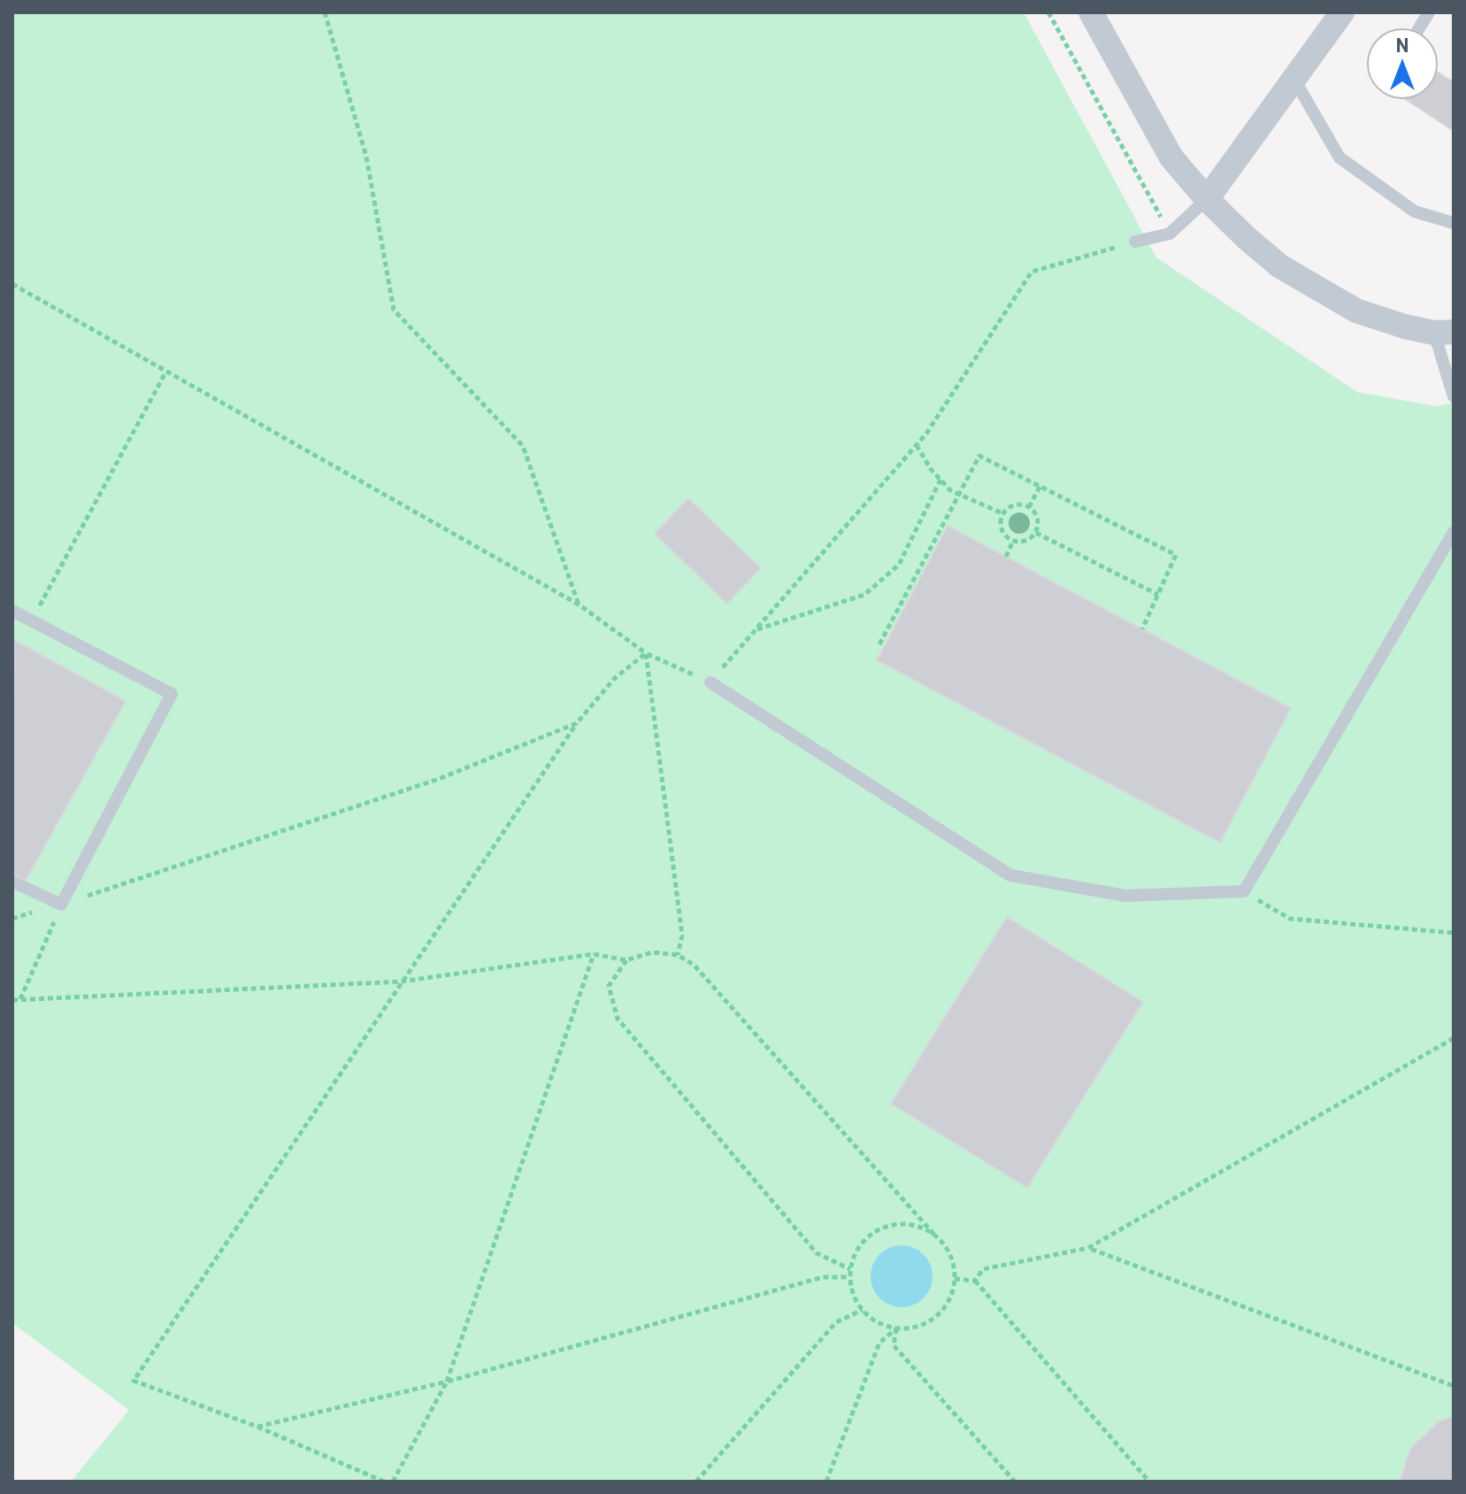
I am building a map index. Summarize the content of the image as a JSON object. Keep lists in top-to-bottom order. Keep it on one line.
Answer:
{"north":"top"}
